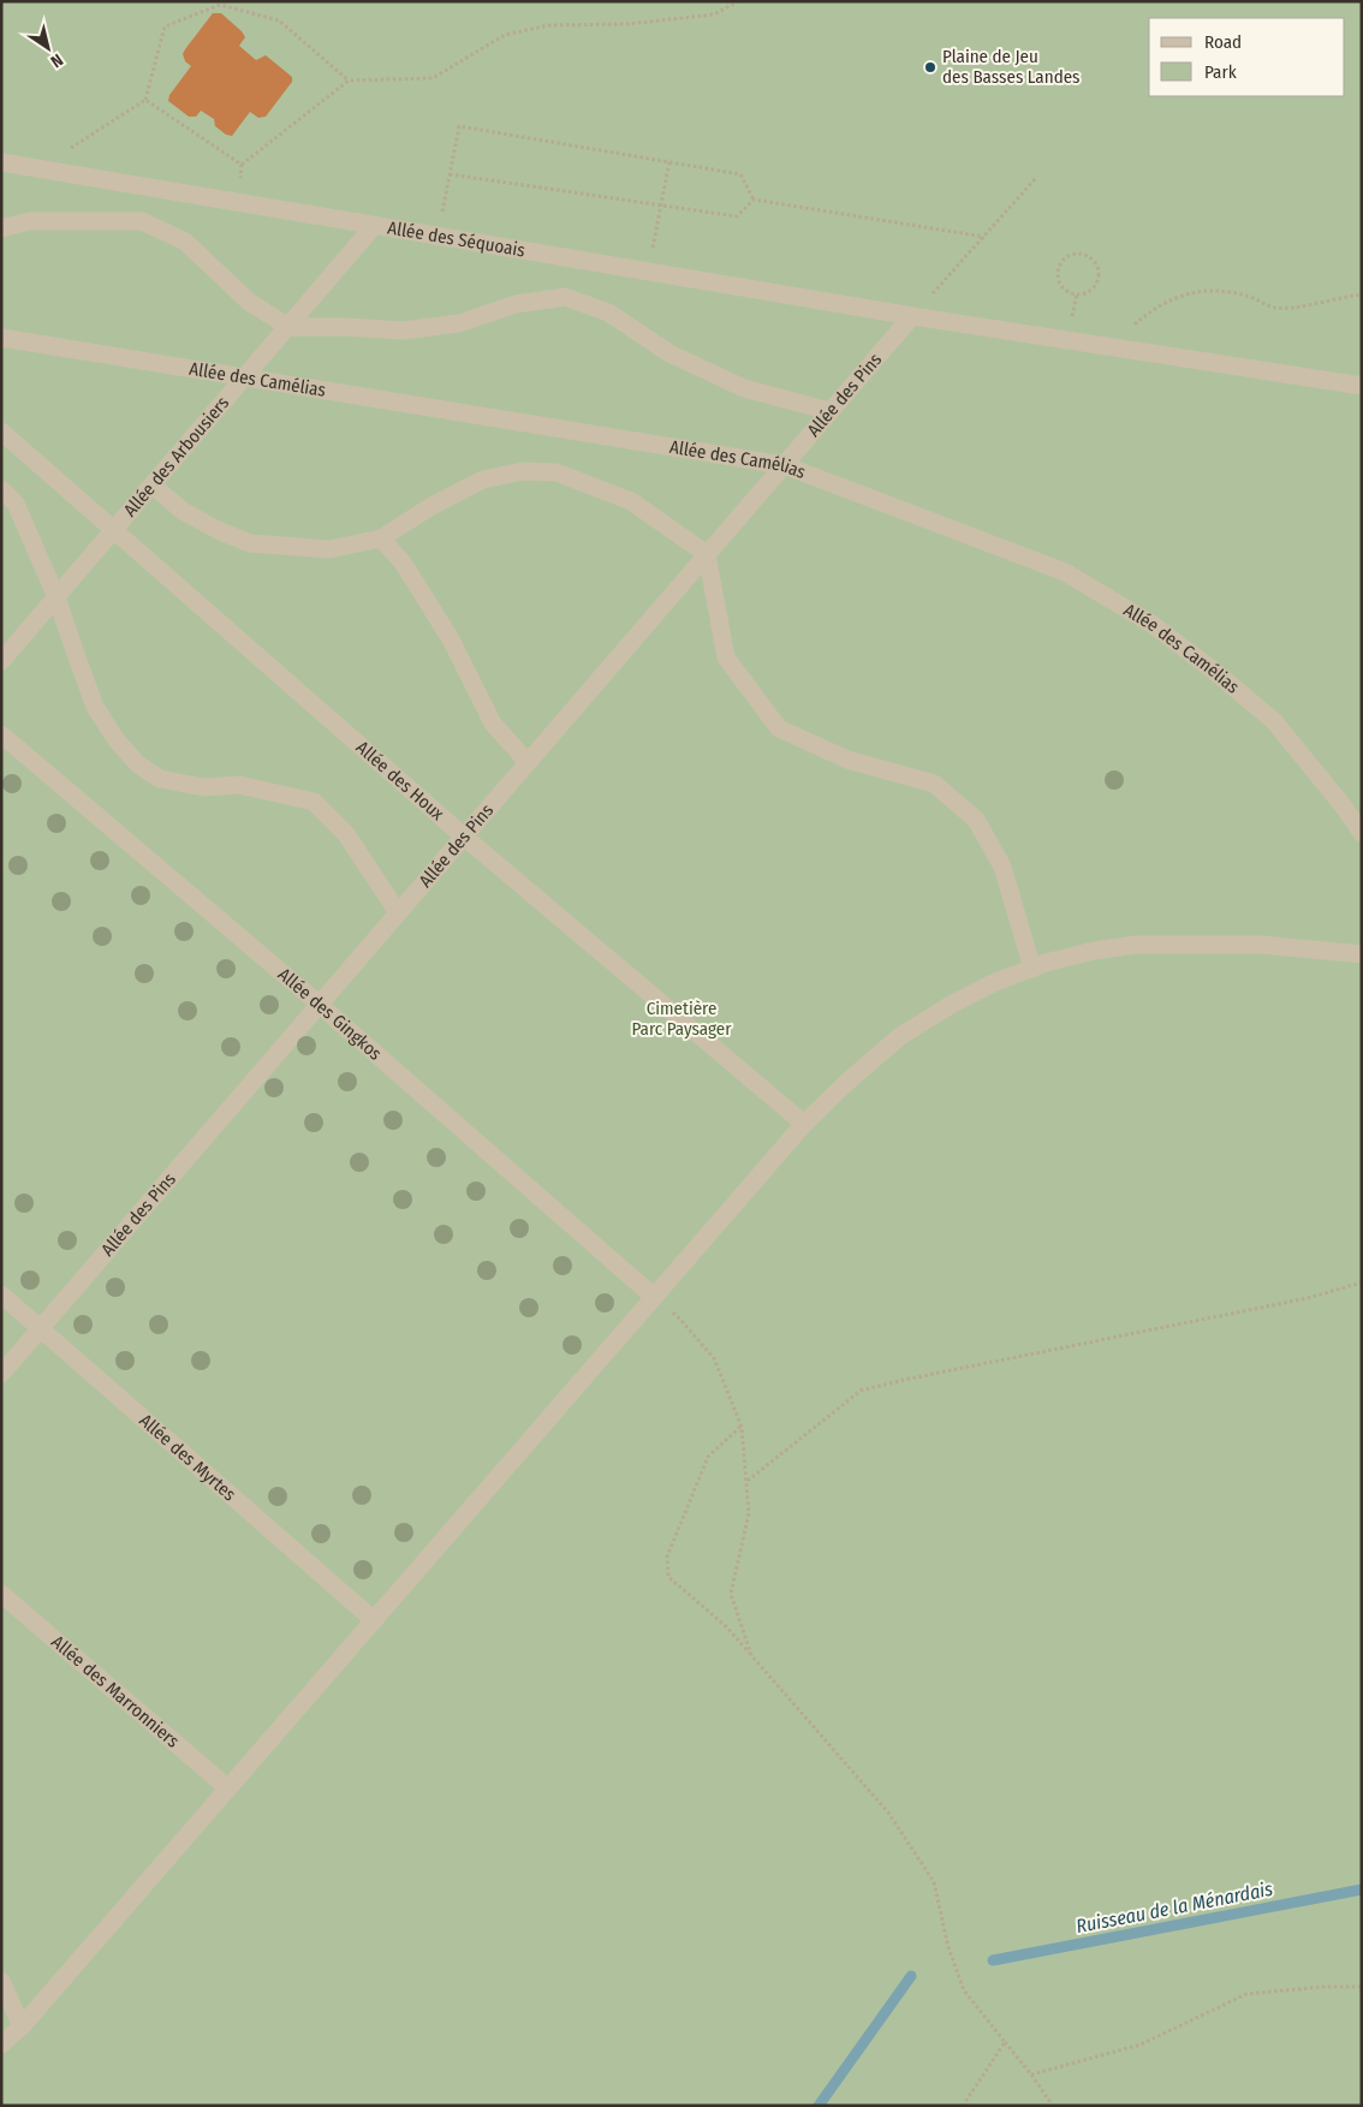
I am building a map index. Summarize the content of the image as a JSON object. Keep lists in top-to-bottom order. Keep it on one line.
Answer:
{"streets":{"lane":["Allée des Séquoais","Allée des Camélias","Allée des Pins","Allée des Arbousiers","Allée des Houx","Allée des Gingkos","Allée des Myrtes","Allée des Marronniers"]},"crossings":[["Allée des Séquoais","Allée des Pins"],["Allée des Séquoais","Allée des Arbousiers"],["Allée des Camélias","Allée des Pins"],["Allée des Camélias","Allée des Arbousiers"],["Allée des Pins","Allée des Houx"],["Allée des Pins","Allée des Gingkos"],["Allée des Pins","Allée des Myrtes"],["Allée des Arbousiers","Allée des Houx"]],"water":["Ruisseau de la Ménardais"],"parks":["Cimetière Parc Paysager"],"places":["Plaine de Jeu des Basses Landes"],"legend":["Road","Park"],"north":"bottom right"}
